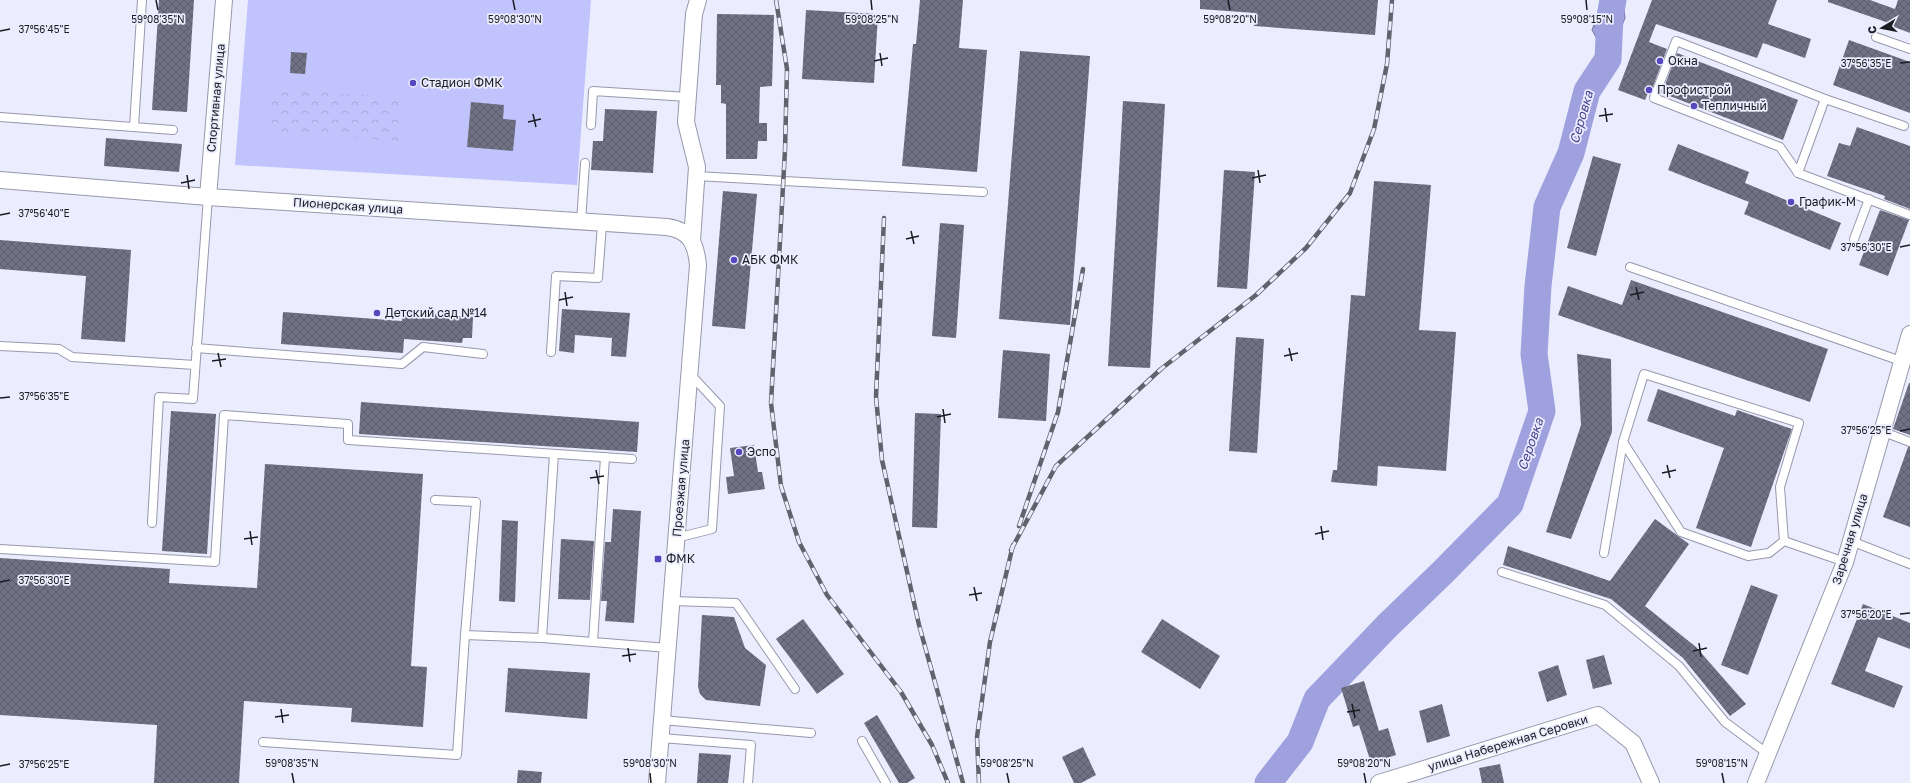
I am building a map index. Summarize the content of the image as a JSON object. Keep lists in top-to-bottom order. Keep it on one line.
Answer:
{"streets":{"street":["Спортивная улица","Пионерская улица","Проезжая улица","Заречная улица","улица Набережная Серовки"]},"crossings":[["Спортивная улица","Пионерская улица"],["Пионерская улица","Проезжая улица"]],"water":["Серовка"],"places":{"other":["Окна","Стадион ФМК","Профистрой","Тепличный","График-М","АБК ФМК","Детский сад №14","Эспо"],"transit":["ФМК"]},"north":"left","coordinates":["59°08'35\"N","59°08'30\"N","59°08'25\"N","59°08'20\"N","59°08'15\"N","37°56'45\"E","37°56'35\"E","37°56'40\"E","37°56'30\"E","37°56'25\"E","37°56'20\"E"]}
